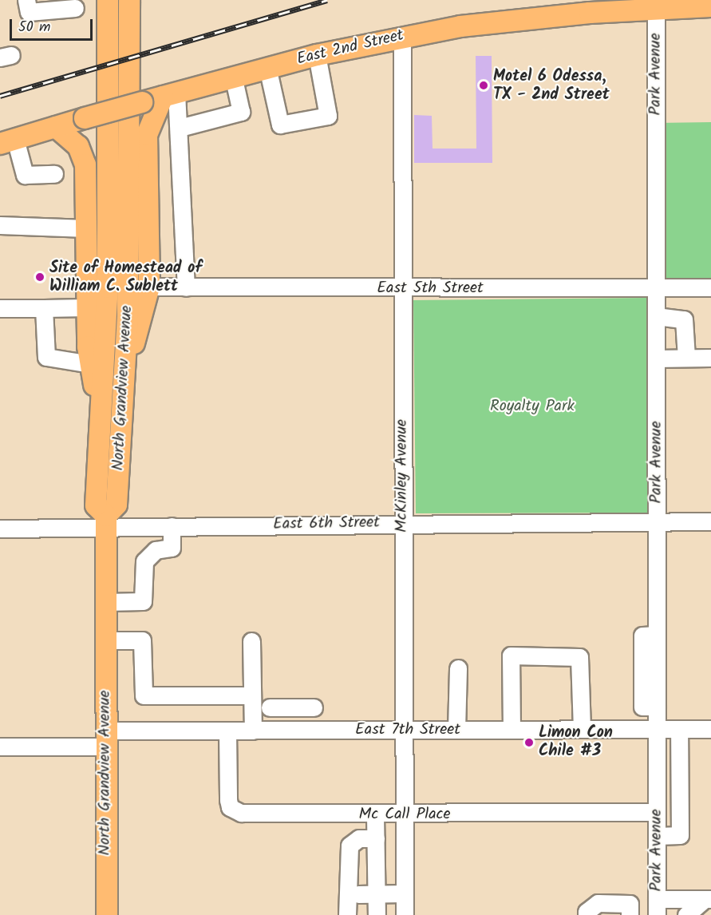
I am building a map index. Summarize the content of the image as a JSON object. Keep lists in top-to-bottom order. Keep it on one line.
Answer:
{"streets":{"main road":["East 2nd Street","North Grandview Avenue"],"street":["Park Avenue","East 5th Street","McKinley Avenue","East 6th Street","East 7th Street","Mc Call Place"]},"crossings":[["East 2nd Street","Park Avenue"],["East 2nd Street","North Grandview Avenue"],["East 2nd Street","McKinley Avenue"],["Park Avenue","East 5th Street"],["Park Avenue","East 6th Street"],["Park Avenue","East 7th Street"],["Park Avenue","Mc Call Place"],["East 5th Street","McKinley Avenue"],["North Grandview Avenue","East 6th Street"],["North Grandview Avenue","East 7th Street"],["McKinley Avenue","East 6th Street"],["McKinley Avenue","East 7th Street"],["McKinley Avenue","Mc Call Place"],["East 7th Street","Mc Call Place"]],"parks":["Royalty Park"],"places":["Motel 6 Odessa, TX - 2nd Street","Site of Homestead of William C. Sublett","Limon Con Chile #3"],"scale_bar":"50 m"}
